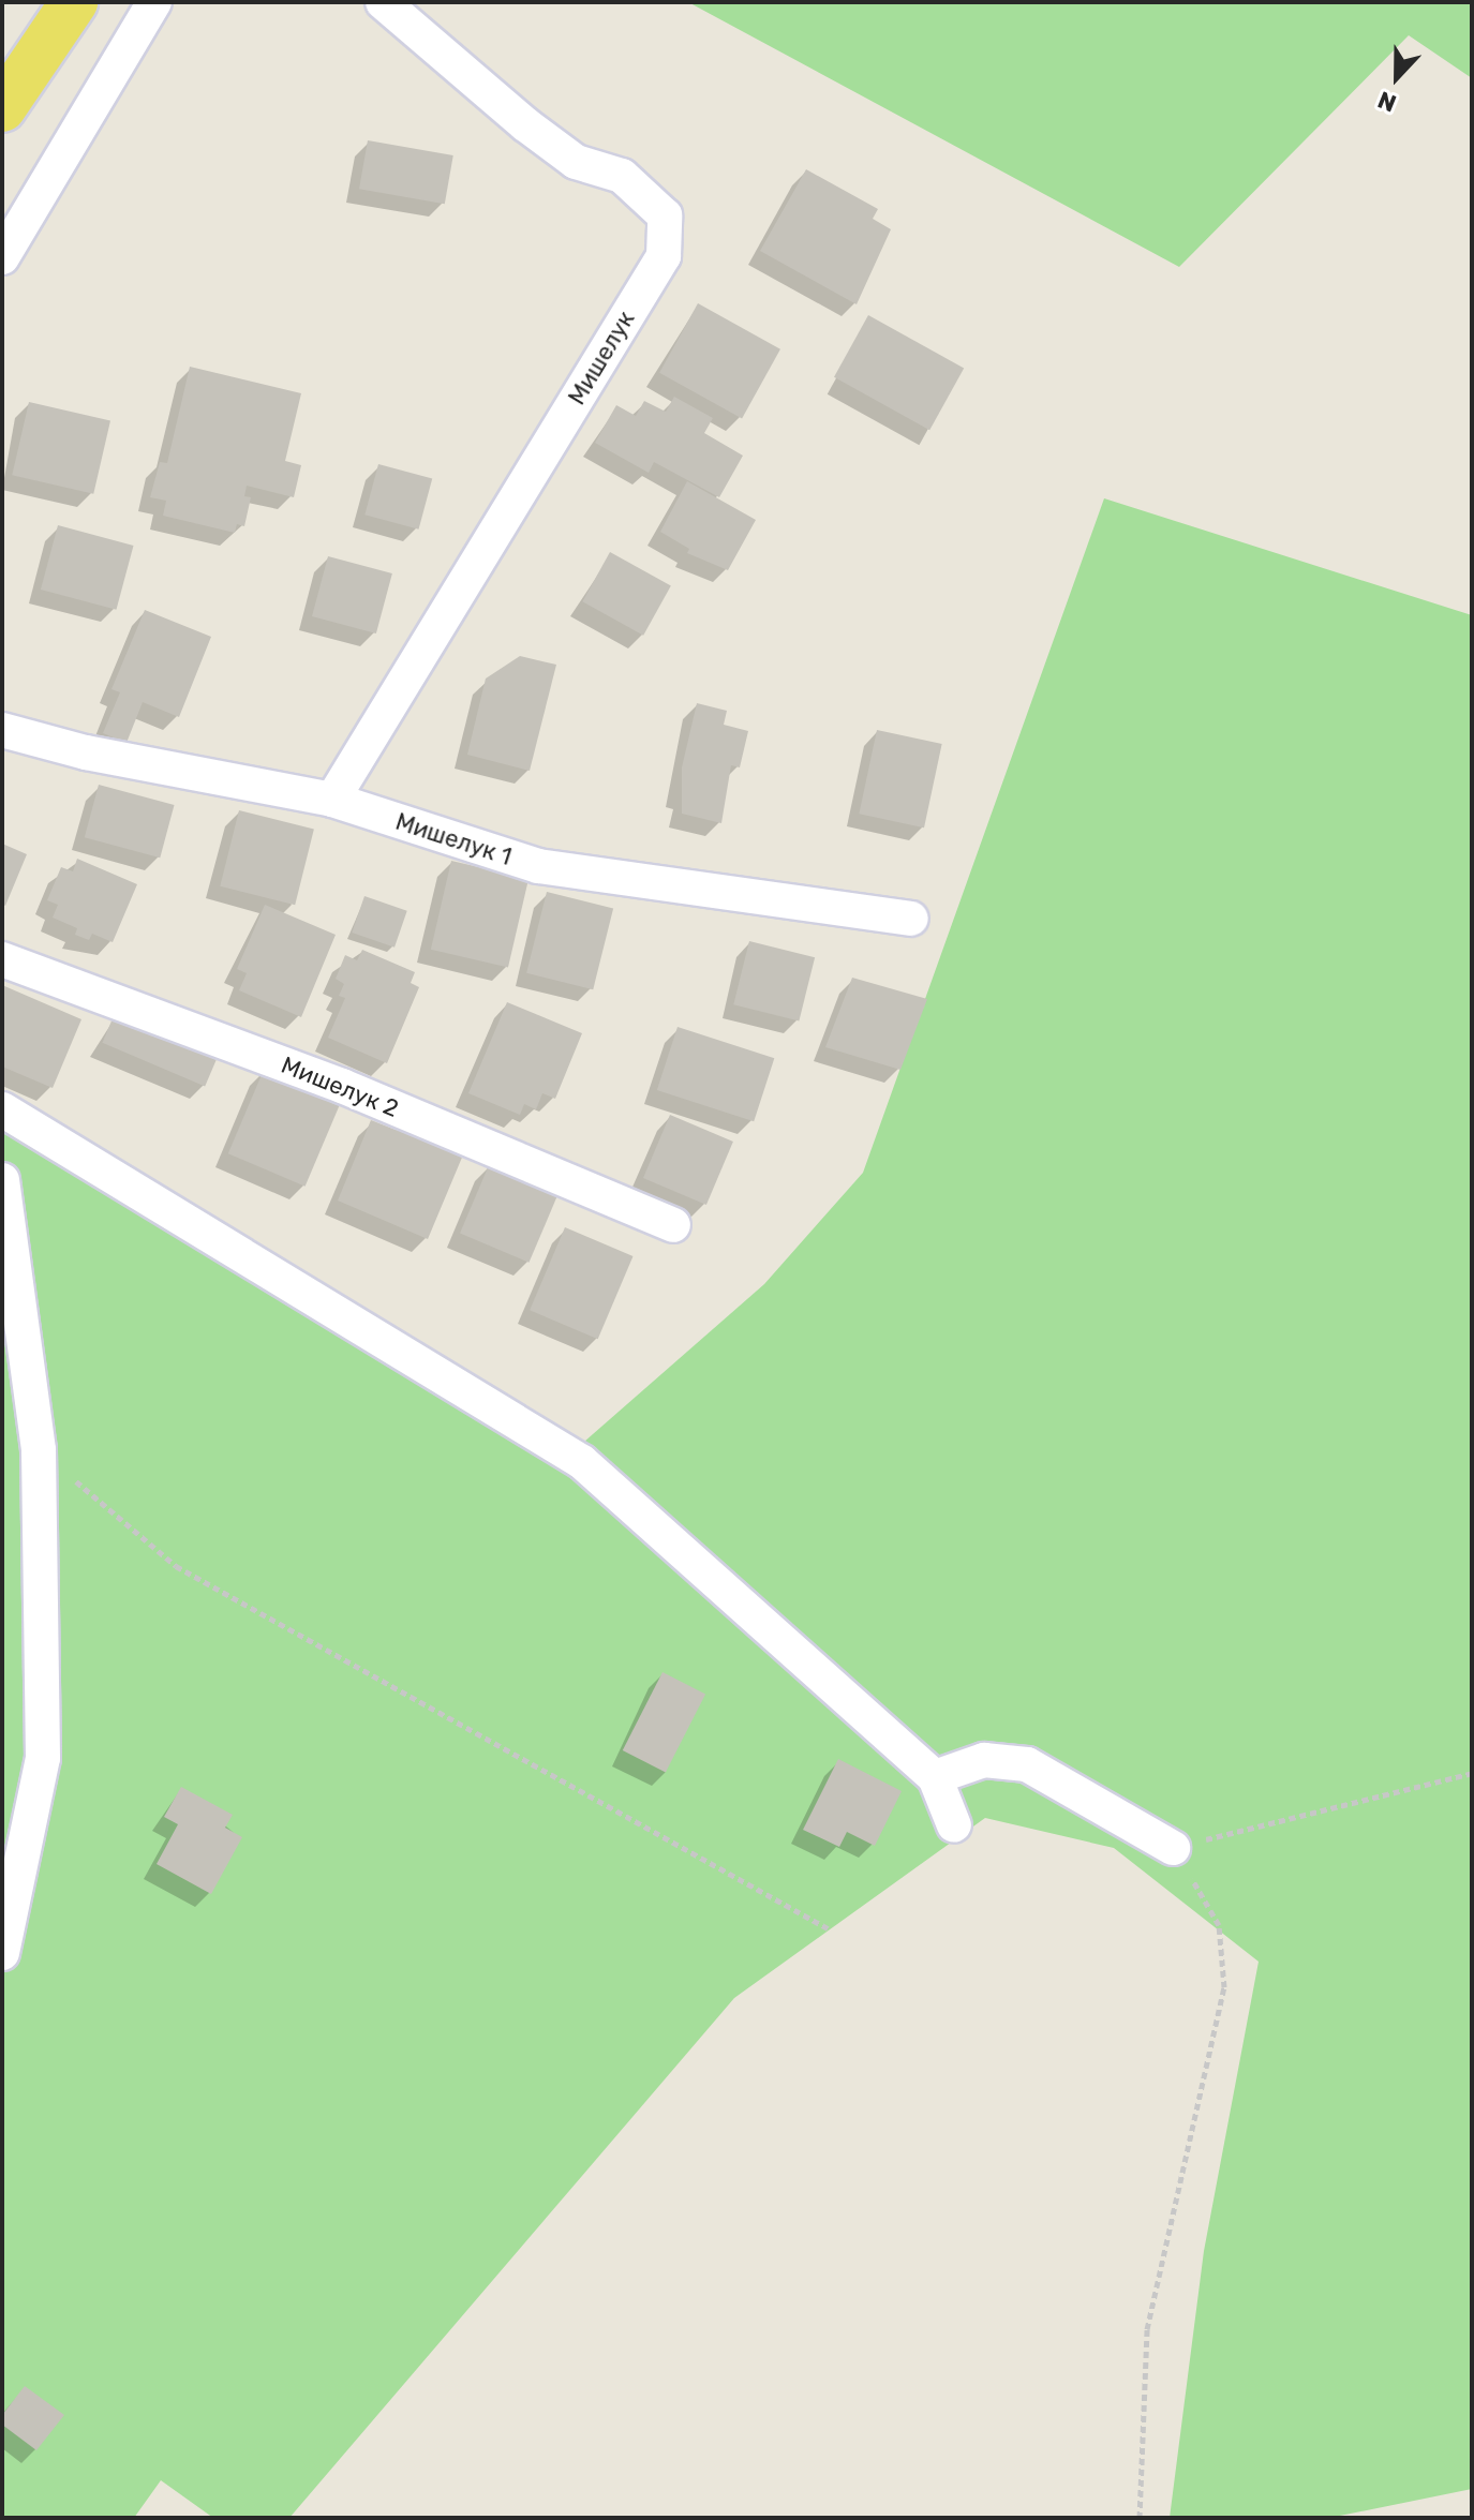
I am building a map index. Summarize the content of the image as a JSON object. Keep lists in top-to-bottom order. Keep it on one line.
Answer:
{"streets":{"street":["Мишелук","Мишелук 1","Мишелук 2"]},"crossings":[["Мишелук","Мишелук 1"]],"north":"bottom"}
